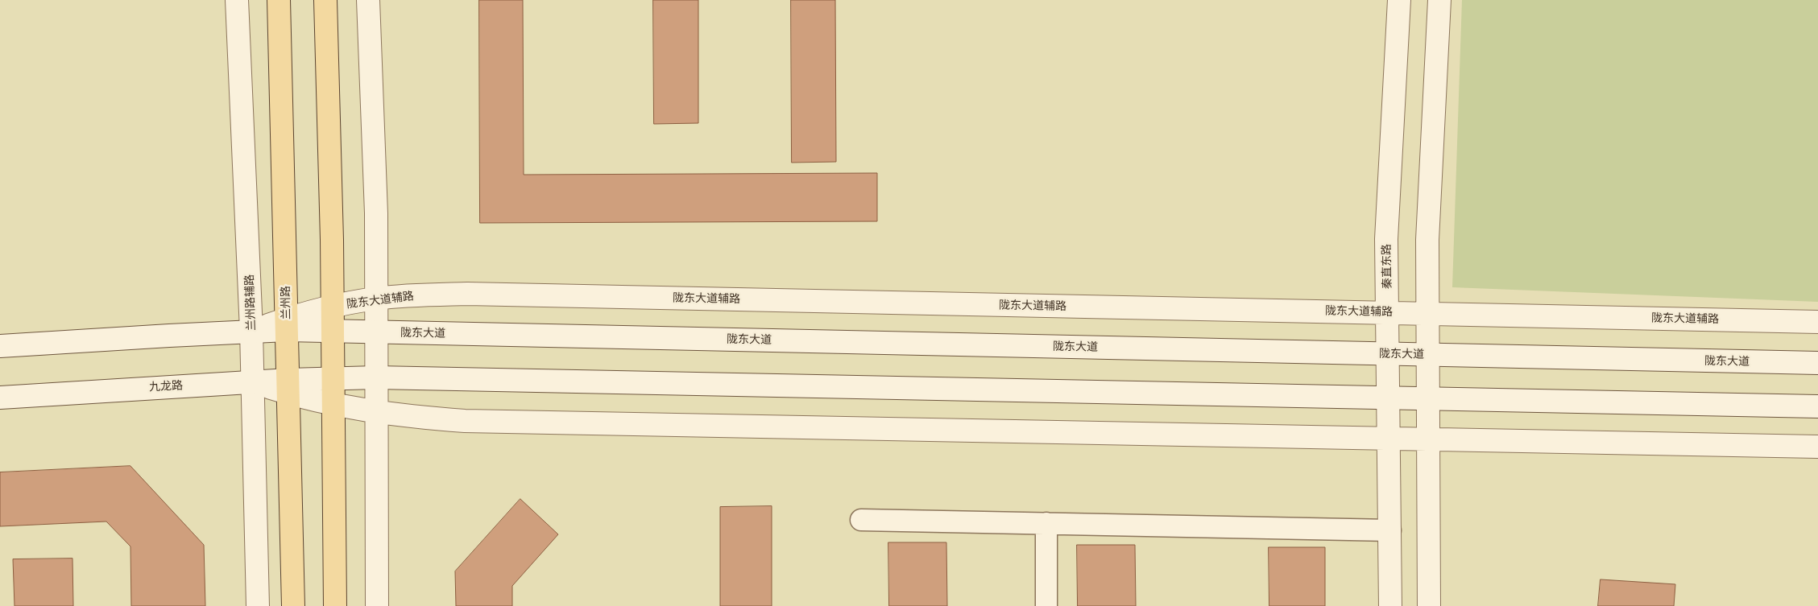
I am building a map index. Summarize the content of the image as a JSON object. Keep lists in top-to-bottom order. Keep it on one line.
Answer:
{"streets":{"main road":["兰州路"],"street":["秦直东路","陇东大道辅路","兰州路辅路","陇东大道","九龙路"]},"crossings":[["秦直东路","陇东大道辅路"],["秦直东路","陇东大道"],["陇东大道辅路","兰州路辅路"],["陇东大道辅路","兰州路"],["兰州路辅路","九龙路"],["兰州路","九龙路"]]}
